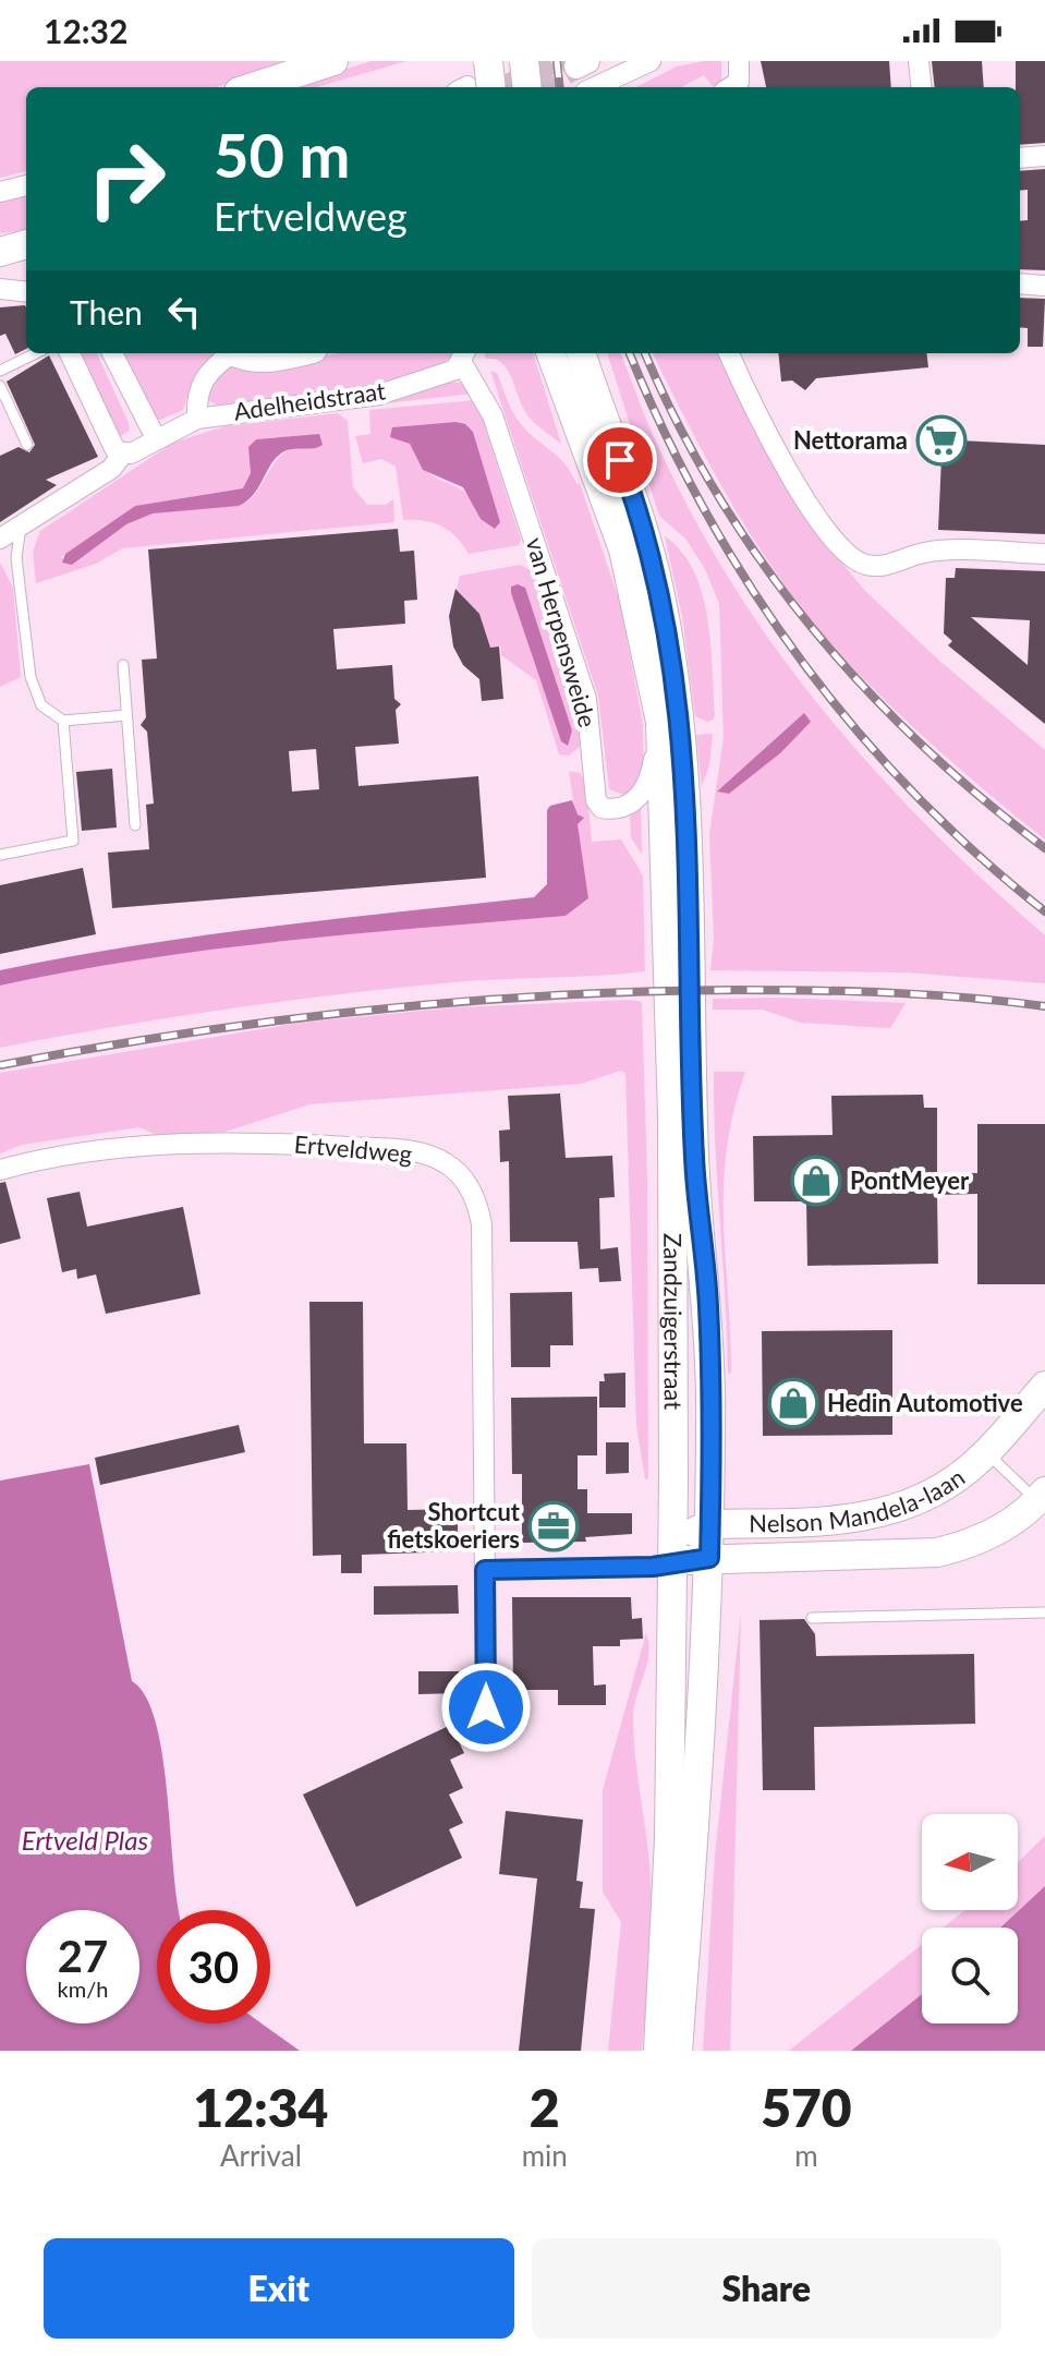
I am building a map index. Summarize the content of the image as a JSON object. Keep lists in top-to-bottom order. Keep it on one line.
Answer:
{"streets":{"main road":["Zandzuigerstraat","Nelson Mandela-laan"],"street":["Adelheidstraat","van Herpensweide","Ertveldweg"]},"crossings":[["Adelheidstraat","van Herpensweide"],["van Herpensweide","Zandzuigerstraat"],["Zandzuigerstraat","Nelson Mandela-laan"]],"water":["Ertveld Plas"],"places":{"supermarket":["Nettorama"],"shop":["PontMeyer","Hedin Automotive"],"office":["Shortcut fietskoeriers"]},"north":"left","page":{"status":"12:32","turn":["50 m","Ertveldweg"],"then":"Then","speed":"27 km/h","limit":"30","eta":["12:34","Arrival","2","min","570","m"],"buttons":["Exit","Share"]}}
